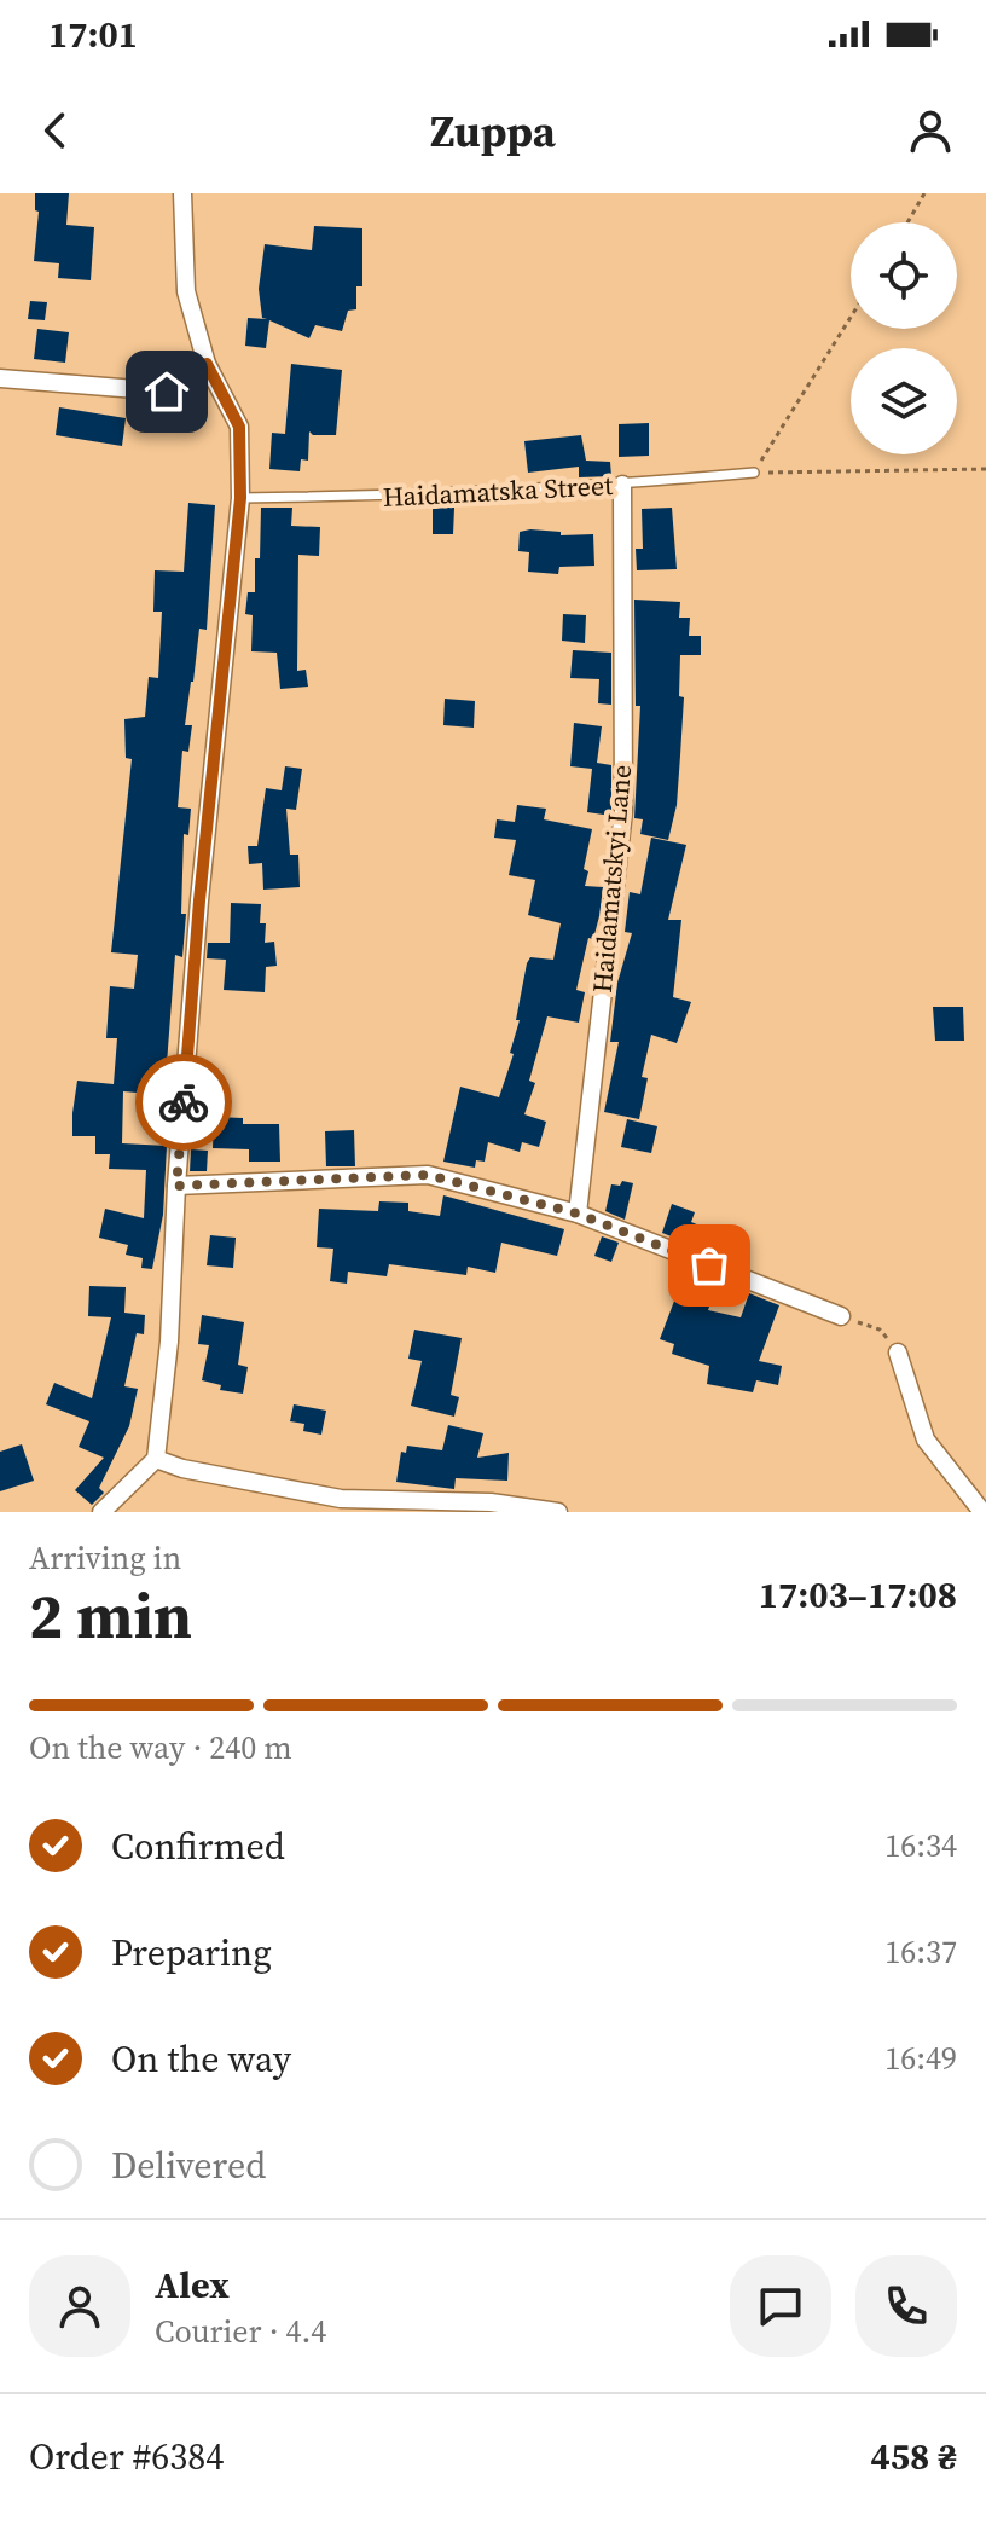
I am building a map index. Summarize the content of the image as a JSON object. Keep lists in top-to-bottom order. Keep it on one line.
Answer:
{"streets":{"street":["Haidamatskyi Lane"],"lane":["Haidamatska Street"]},"crossings":[["Haidamatska Street","Haidamatskyi Lane"]],"page":{"status":"17:01","header":"Zuppa","heading":["2 min","Arriving in","17:03–17:08"],"panel":["Alex","Courier · 4.4","Order #6384","458 ₴"],"bar":"On the way · 240 m","list":[["Confirmed","16:34"],["Preparing","16:37"],["On the way","16:49"],"Delivered"]}}
